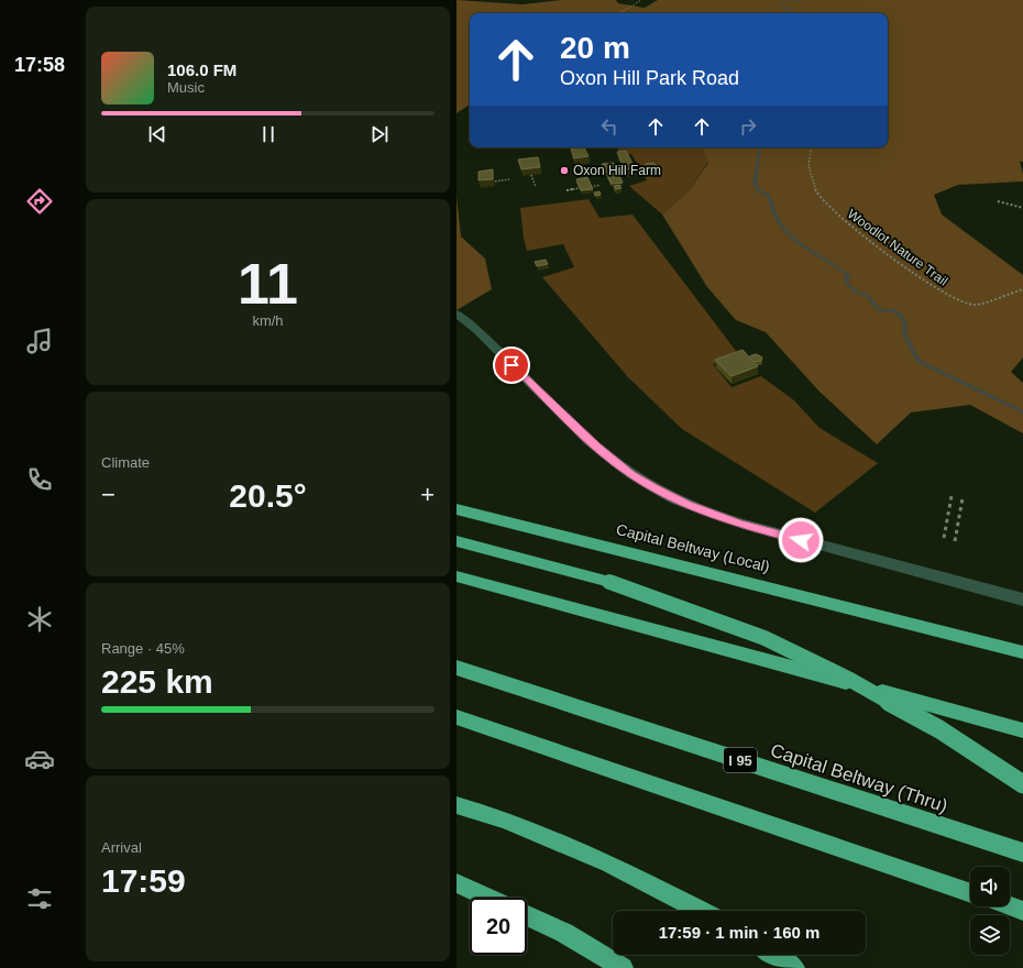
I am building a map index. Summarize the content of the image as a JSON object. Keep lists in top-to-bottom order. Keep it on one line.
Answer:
{"streets":{"highway":["Capital Beltway (Local)","I 95","Capital Beltway (Thru)"],"path":["Woodlot Nature Trail"]},"places":["Oxon Hill Farm"],"page":{"tabs":"17:58","turn":["20 m","Oxon Hill Park Road"],"song":["106.0 FM","Music"],"tile":[["11","km/h"],"Climate",["Range · 45%","225 km"],["Arrival","17:59"]],"heat":["−","20.5°","+"],"limit":"20","trip":"17:59 · 1 min · 160 m"}}
